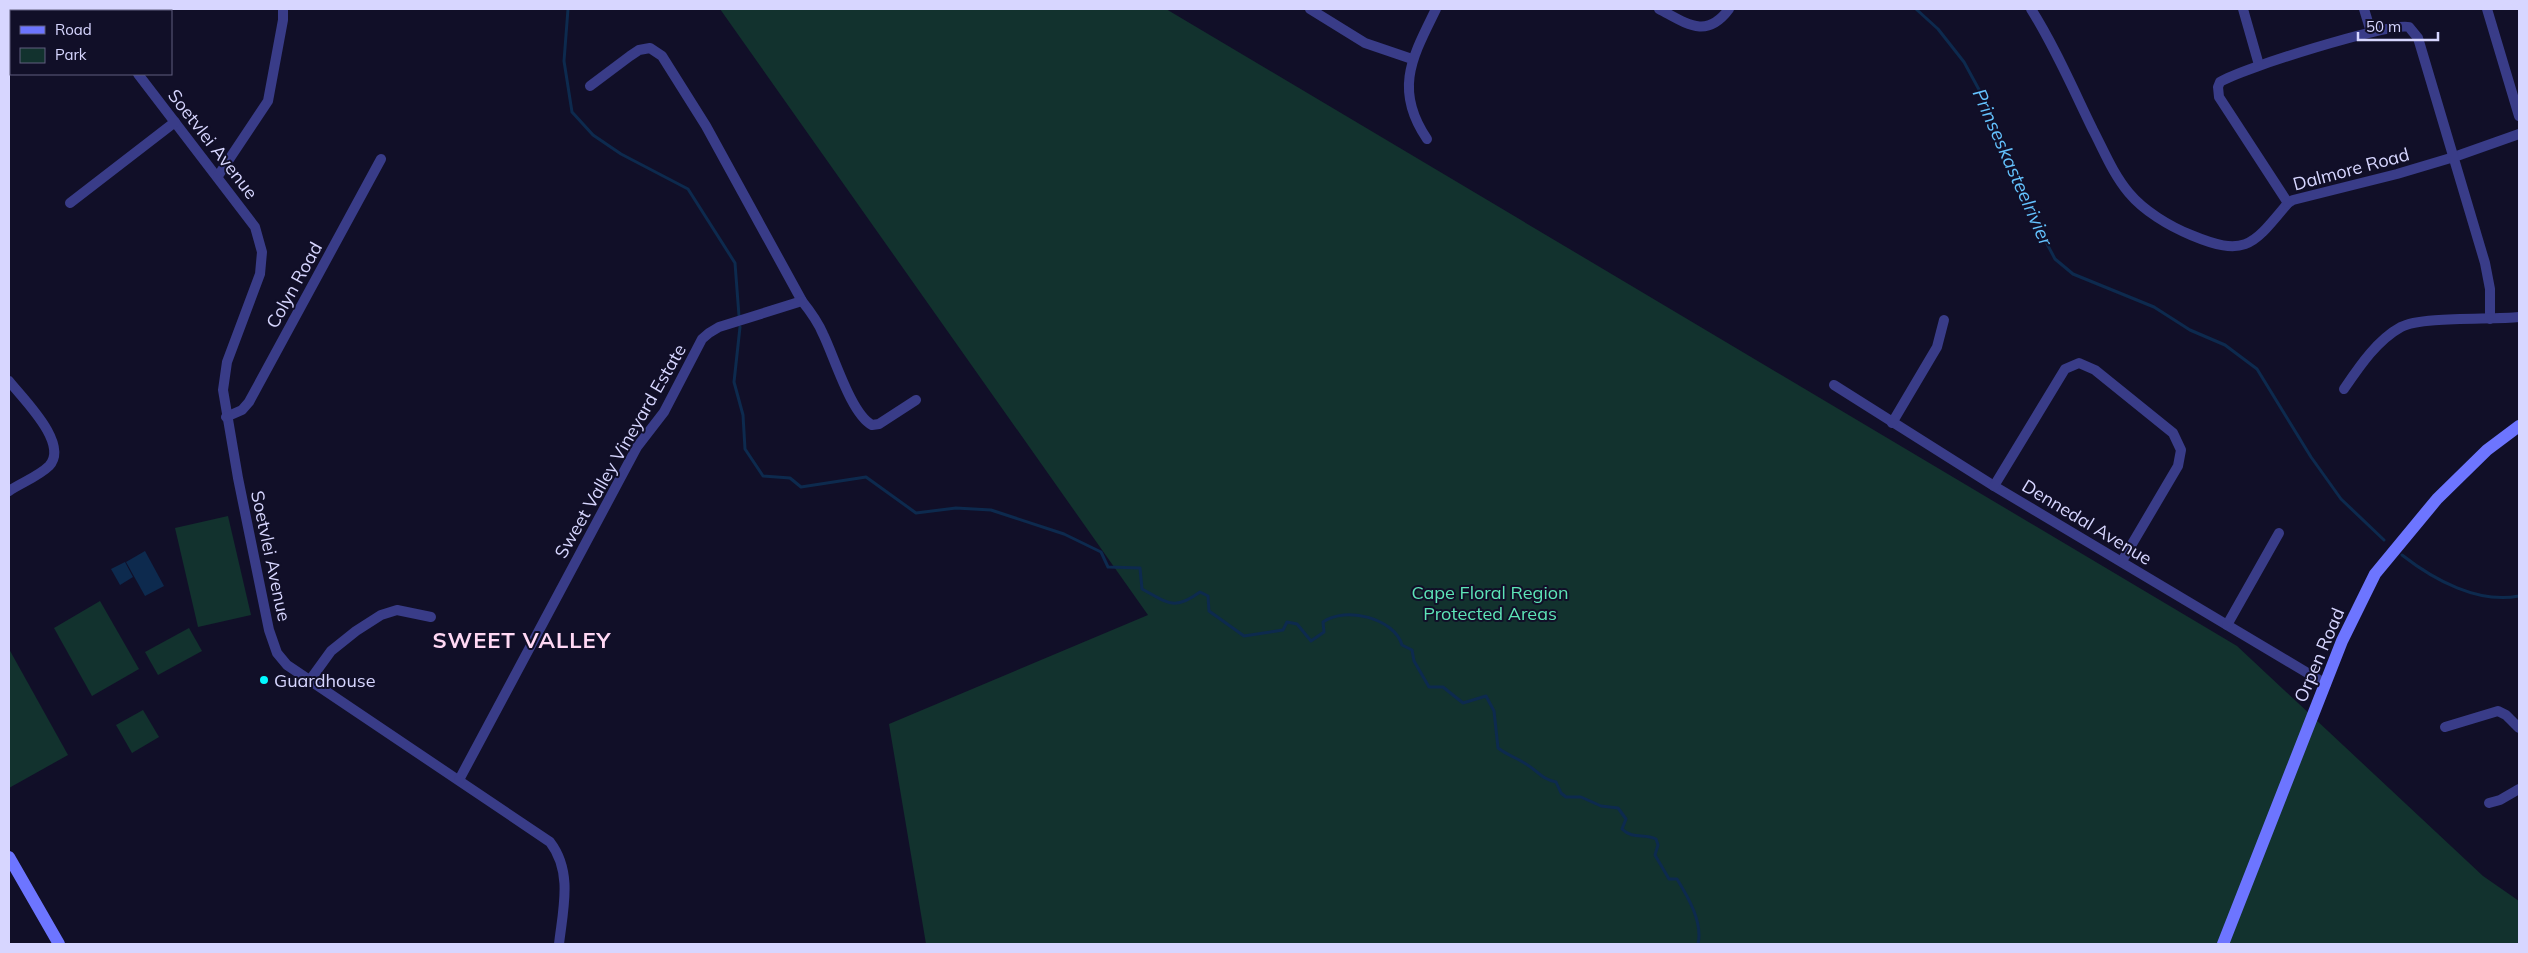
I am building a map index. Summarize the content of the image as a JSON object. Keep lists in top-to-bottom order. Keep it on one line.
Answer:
{"streets":{"main road":["Orpen Road"],"street":["Soetvlei Avenue","Dalmore Road","Colyn Road","Sweet Valley Vineyard Estate","Dennedal Avenue"]},"crossings":[["Soetvlei Avenue","Colyn Road"],["Soetvlei Avenue","Sweet Valley Vineyard Estate"],["Dennedal Avenue","Orpen Road"]],"districts":["SWEET VALLEY"],"water":["Prinseskasteelrivier"],"parks":["Cape Floral Region Protected Areas"],"places":["Guardhouse"],"legend":["Road","Park"],"scale_bar":"50 m"}
